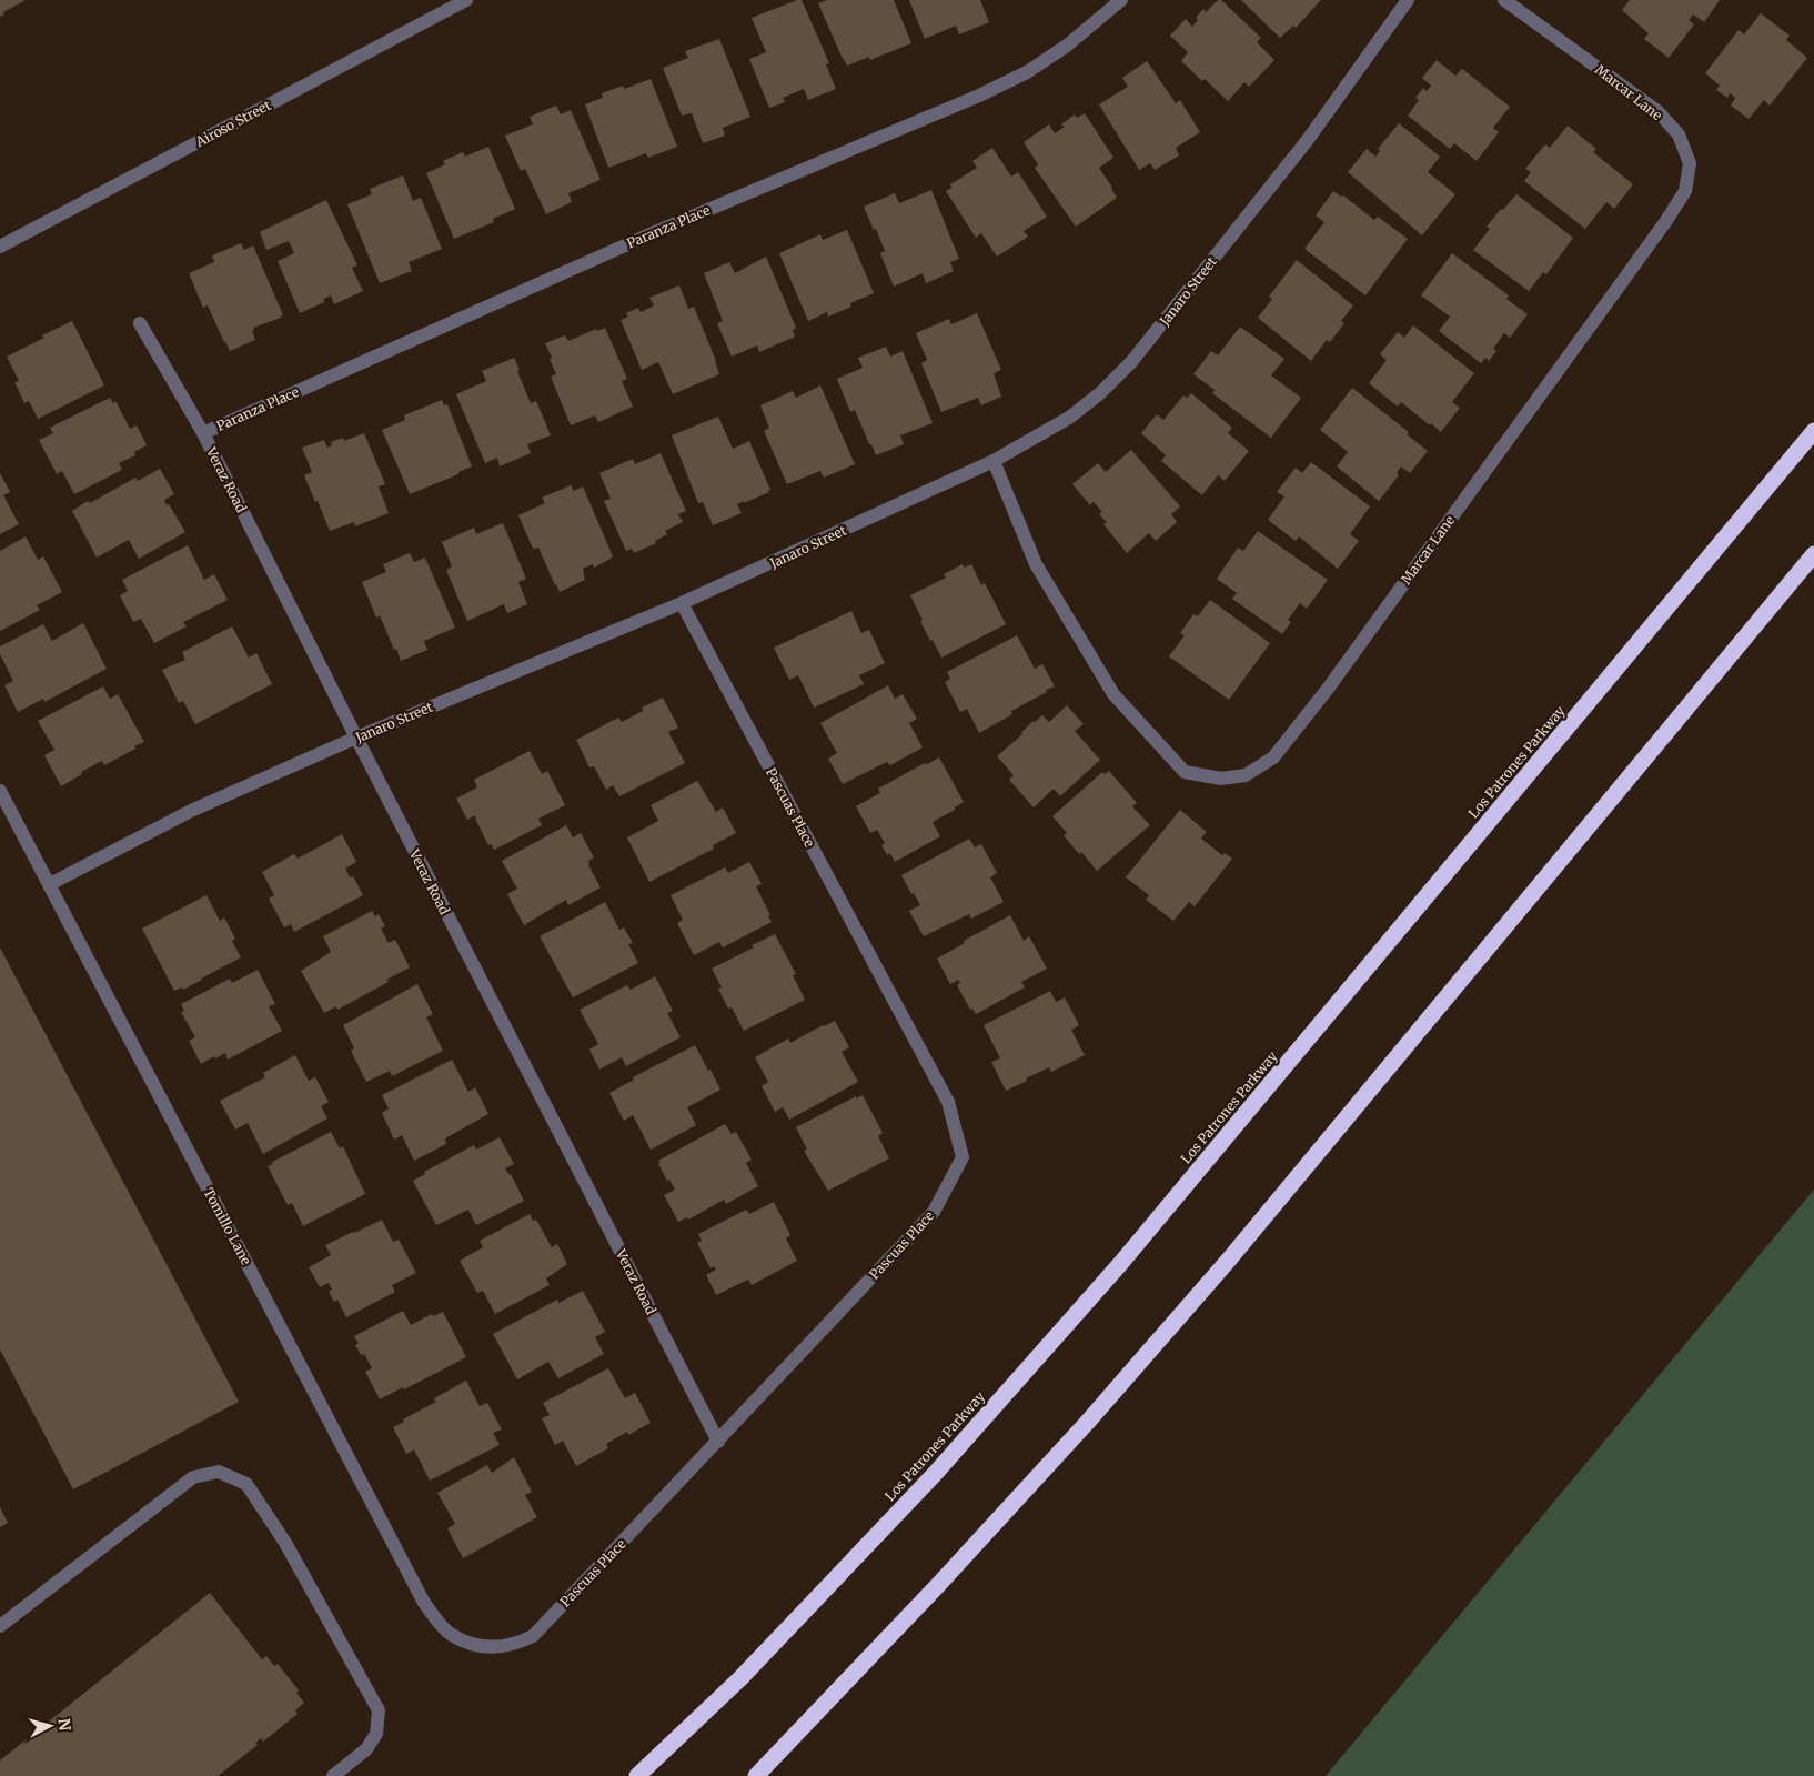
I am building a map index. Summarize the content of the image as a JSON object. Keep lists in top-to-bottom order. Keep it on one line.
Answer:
{"streets":{"highway":["Los Patrones Parkway"],"street":["Marcar Lane","Airoso Street","Paranza Place","Janaro Street","Veraz Road","Pascuas Place","Tomillo Lane"]},"crossings":[["Marcar Lane","Janaro Street"],["Paranza Place","Veraz Road"],["Janaro Street","Veraz Road"],["Janaro Street","Pascuas Place"],["Janaro Street","Tomillo Lane"],["Veraz Road","Pascuas Place"],["Pascuas Place","Tomillo Lane"]],"north":"right"}
